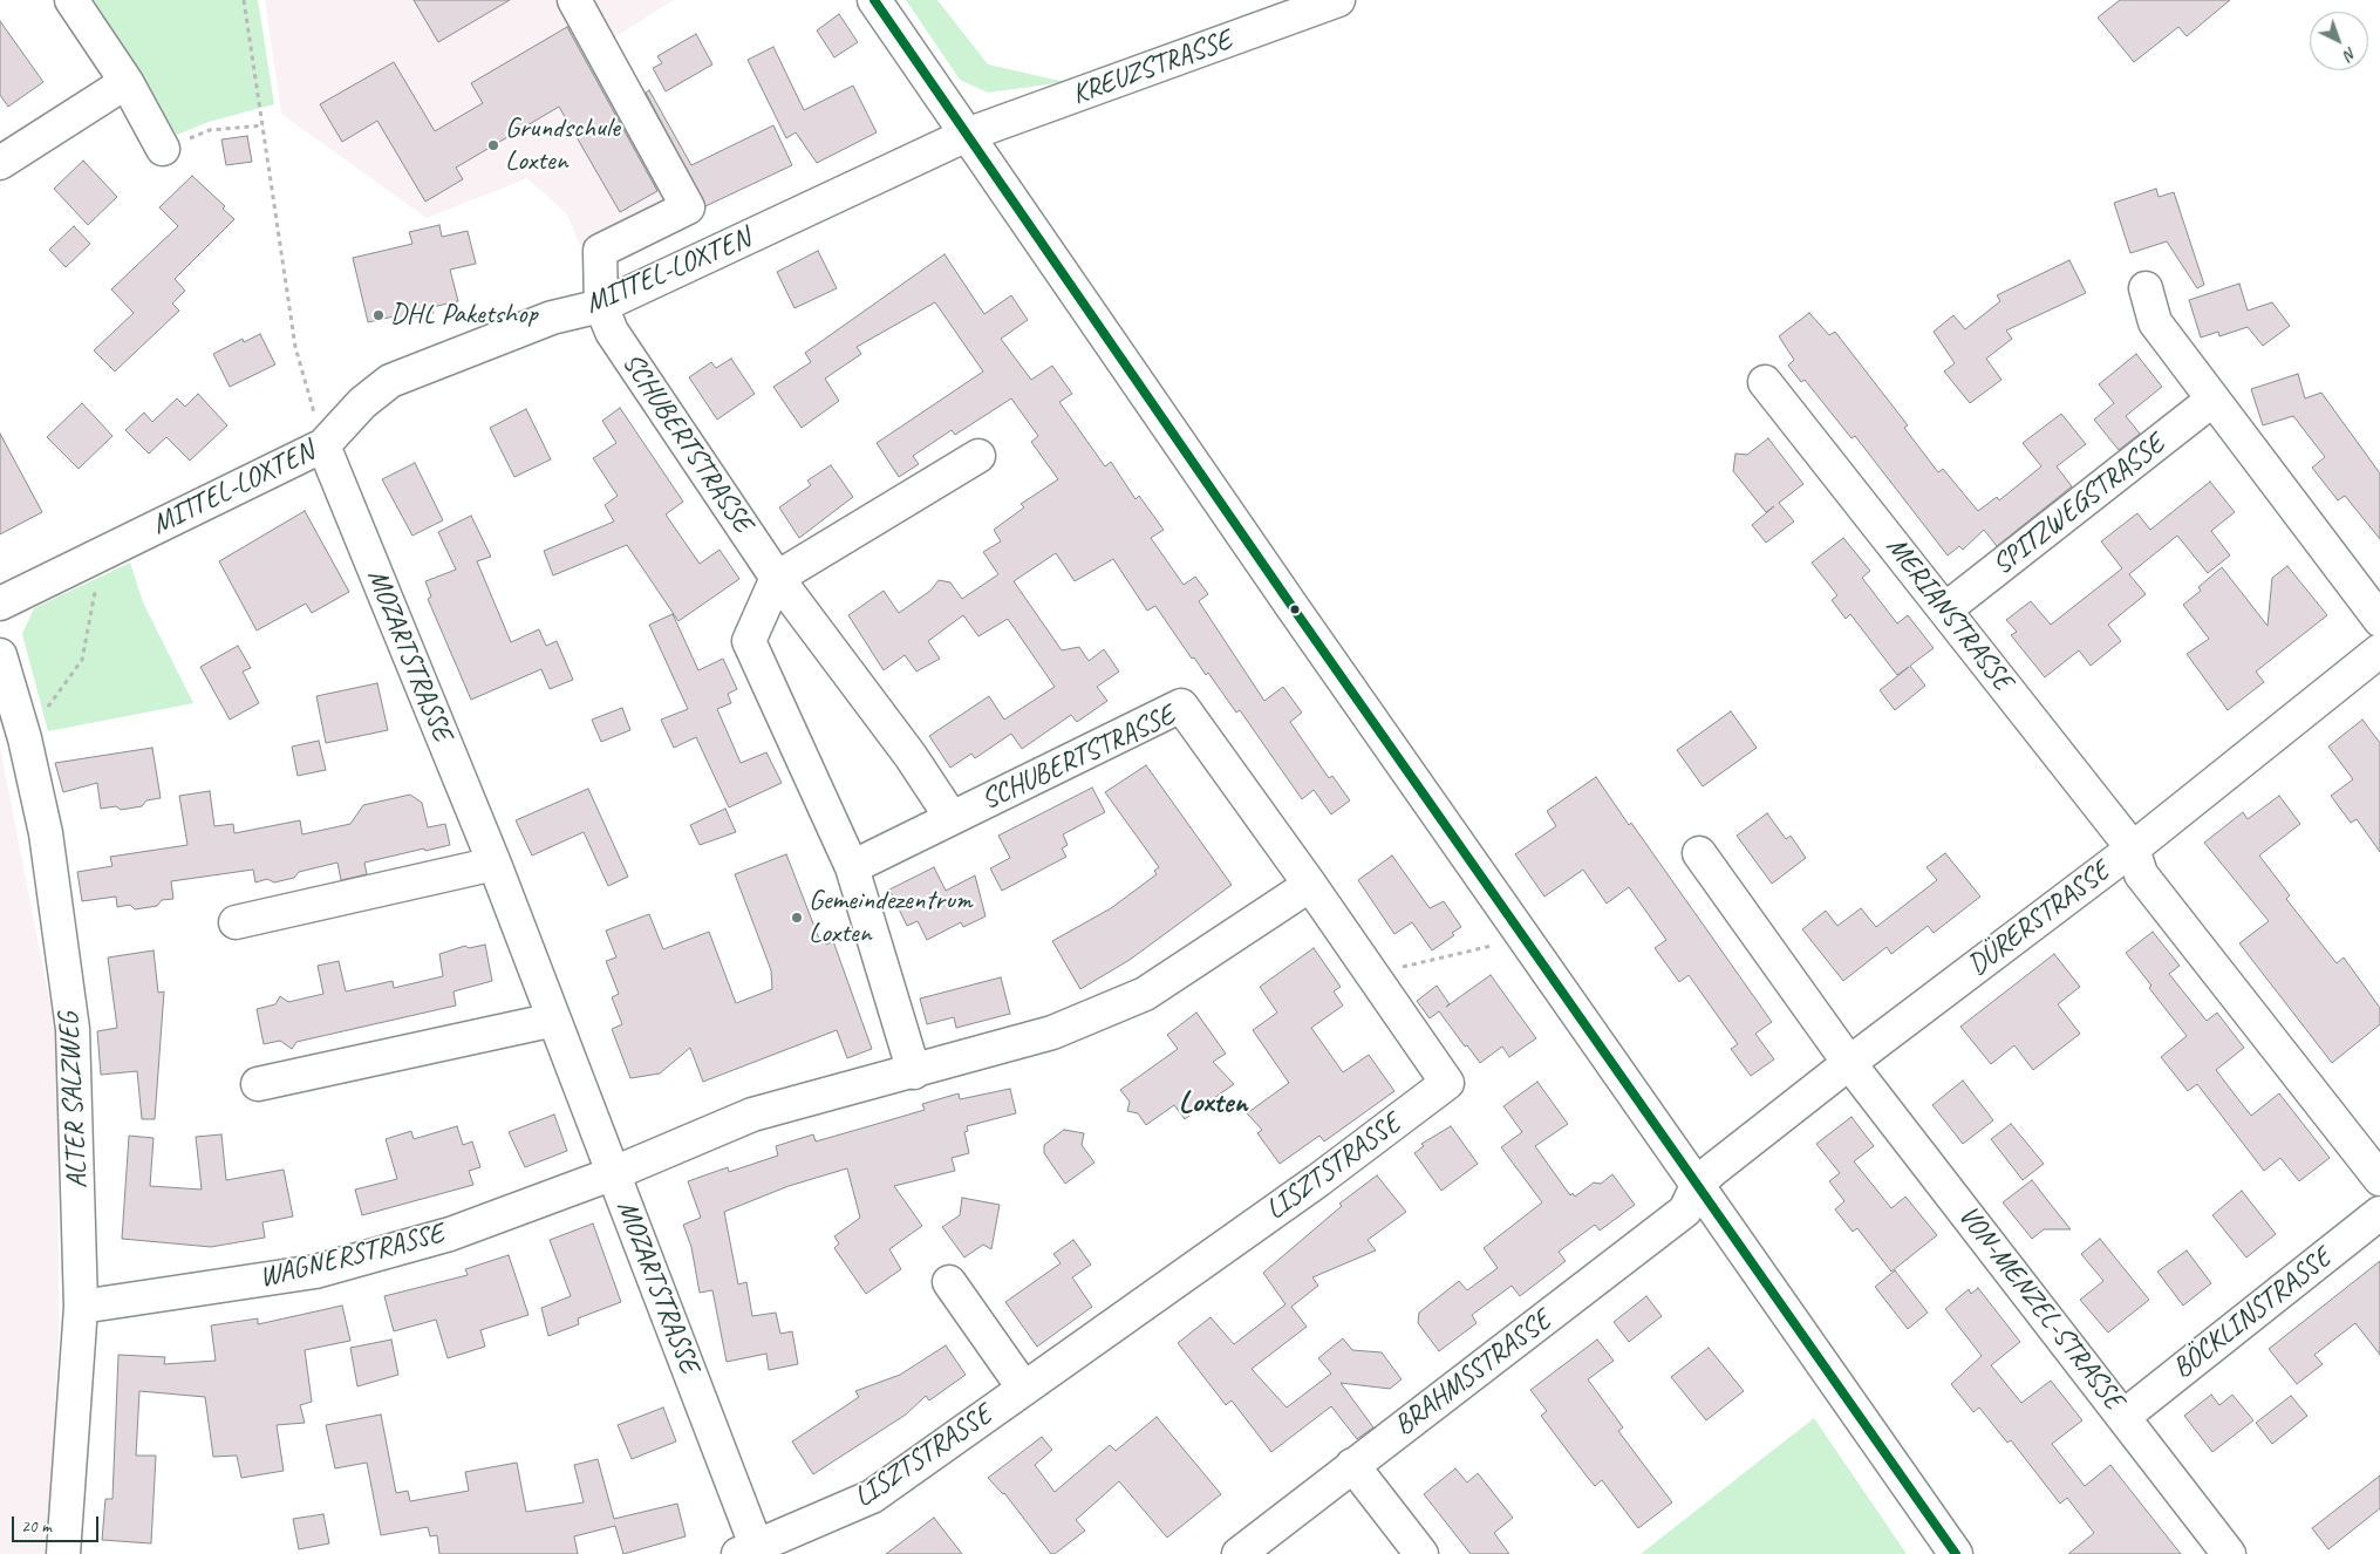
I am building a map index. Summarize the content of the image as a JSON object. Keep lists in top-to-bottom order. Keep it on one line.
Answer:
{"streets":{"street":["KREUZSTRASSE","MITTEL-LOXTEN","SCHUBERTSTRASSE","SPITZWEGSTRASSE","MERIANSTRASSE","MOZARTSTRASSE","DÜRERSTRASSE","ALTER SALZWEG","LISZTSTRASSE","WAGNERSTRASSE","VON-MENZEL-STRASSE","BÖCKLINSTRASSE","BRAHMSSTRASSE"]},"crossings":[["KREUZSTRASSE","MITTEL-LOXTEN"],["MITTEL-LOXTEN","SCHUBERTSTRASSE"],["MITTEL-LOXTEN","MOZARTSTRASSE"],["SCHUBERTSTRASSE","LISZTSTRASSE"],["SPITZWEGSTRASSE","MERIANSTRASSE"],["MERIANSTRASSE","DÜRERSTRASSE"],["MOZARTSTRASSE","LISZTSTRASSE"],["MOZARTSTRASSE","WAGNERSTRASSE"],["DÜRERSTRASSE","VON-MENZEL-STRASSE"],["DÜRERSTRASSE","BRAHMSSTRASSE"],["ALTER SALZWEG","WAGNERSTRASSE"],["VON-MENZEL-STRASSE","BÖCKLINSTRASSE"]],"districts":["Loxten"],"places":["Grundschule Loxten","DHL Paketshop","Gemeindezentrum Loxten"],"scale_bar":"20 m","north":"bottom right"}
